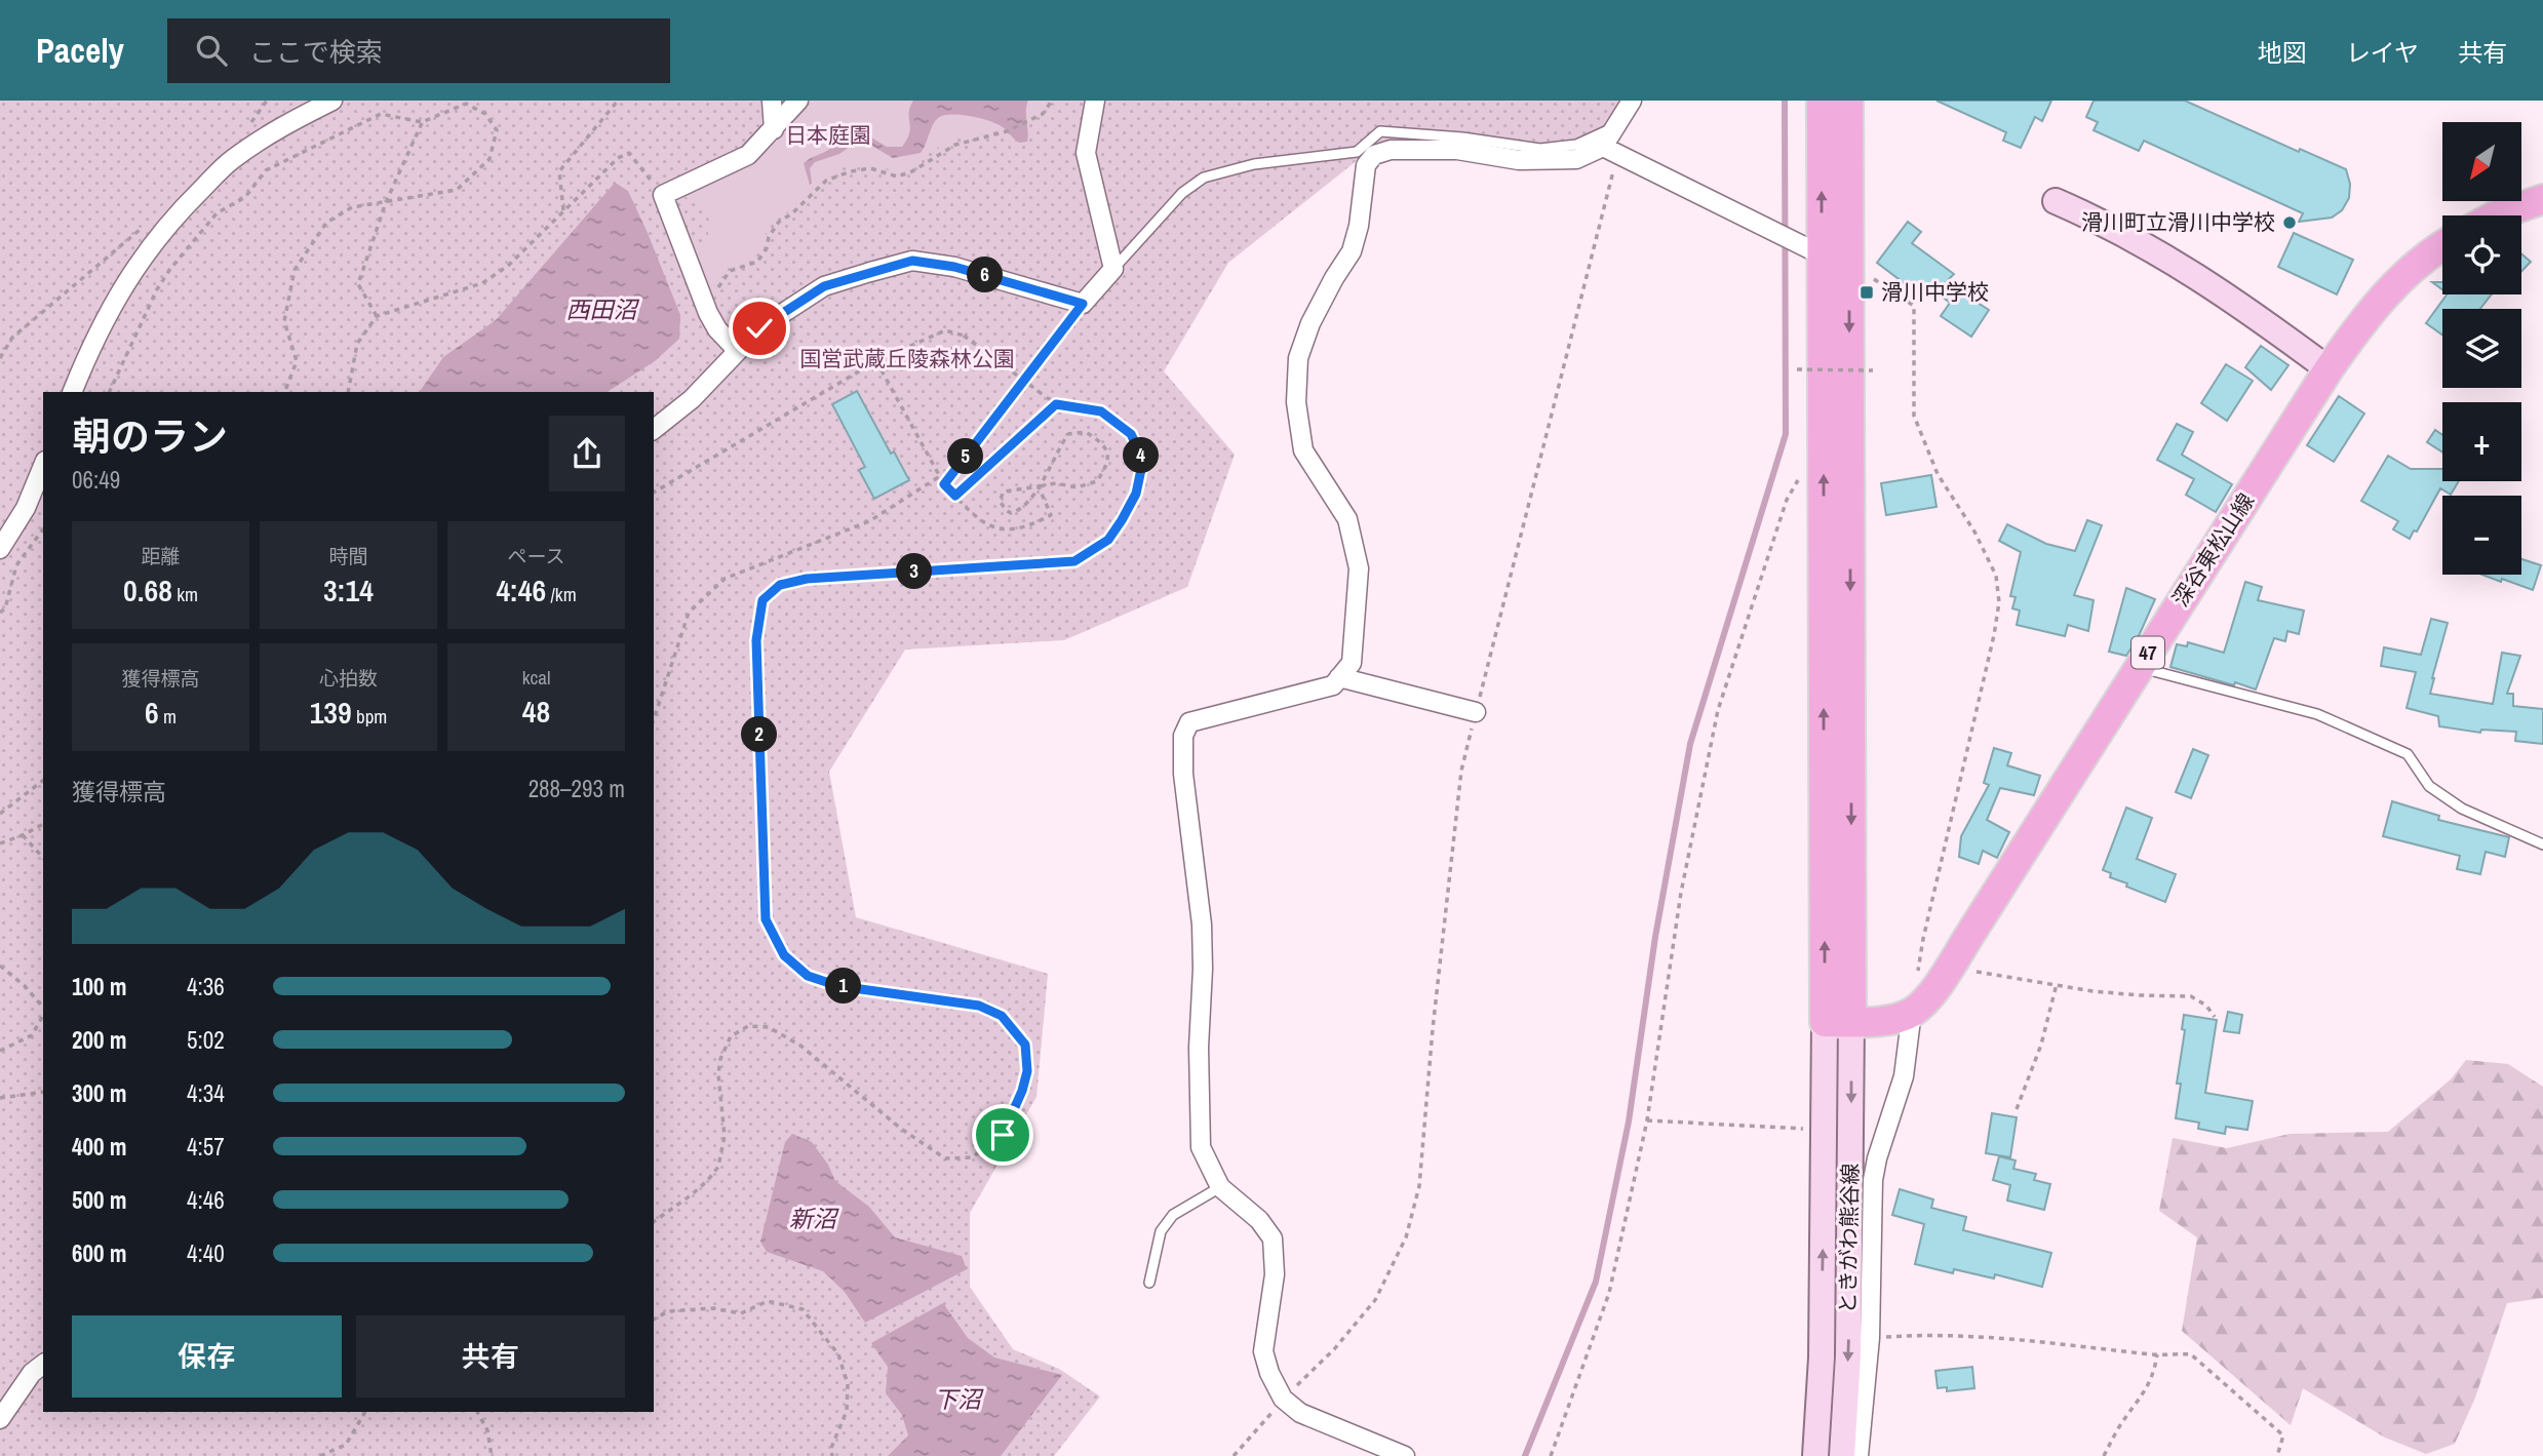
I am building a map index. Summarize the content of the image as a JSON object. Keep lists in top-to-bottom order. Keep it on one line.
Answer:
{"streets":{"main road":["深谷東松山線","47","ときがわ熊谷線"]},"water":["西田沼","新沼","下沼"],"parks":["日本庭園","国営武蔵丘陵森林公園"],"places":{"other":["滑川町立滑川中学校"],"transit":["滑川中学校"]},"north":"bottom left","page":{"header":"Pacely","search":"ここで検索","nav":["地図","レイヤ","共有"],"map_buttons":["+","−"],"pins":["6","4","5","3","2","1"],"heading":["朝のラン","06:49"],"stats":[["距離","0.68 km"],["時間","3:14"],["ペース","4:46 /km"],["獲得標高","6 m"],["心拍数","139 bpm"],["kcal","48"]],"chart":["獲得標高","288–293 m"],"list":[{"name":"100 m","note":"4:36"},{"name":"200 m","note":"5:02"},{"name":"300 m","note":"4:34"},{"name":"400 m","note":"4:57"},{"name":"500 m","note":"4:46"},{"name":"600 m","note":"4:40"}],"buttons":["保存","共有"]}}
